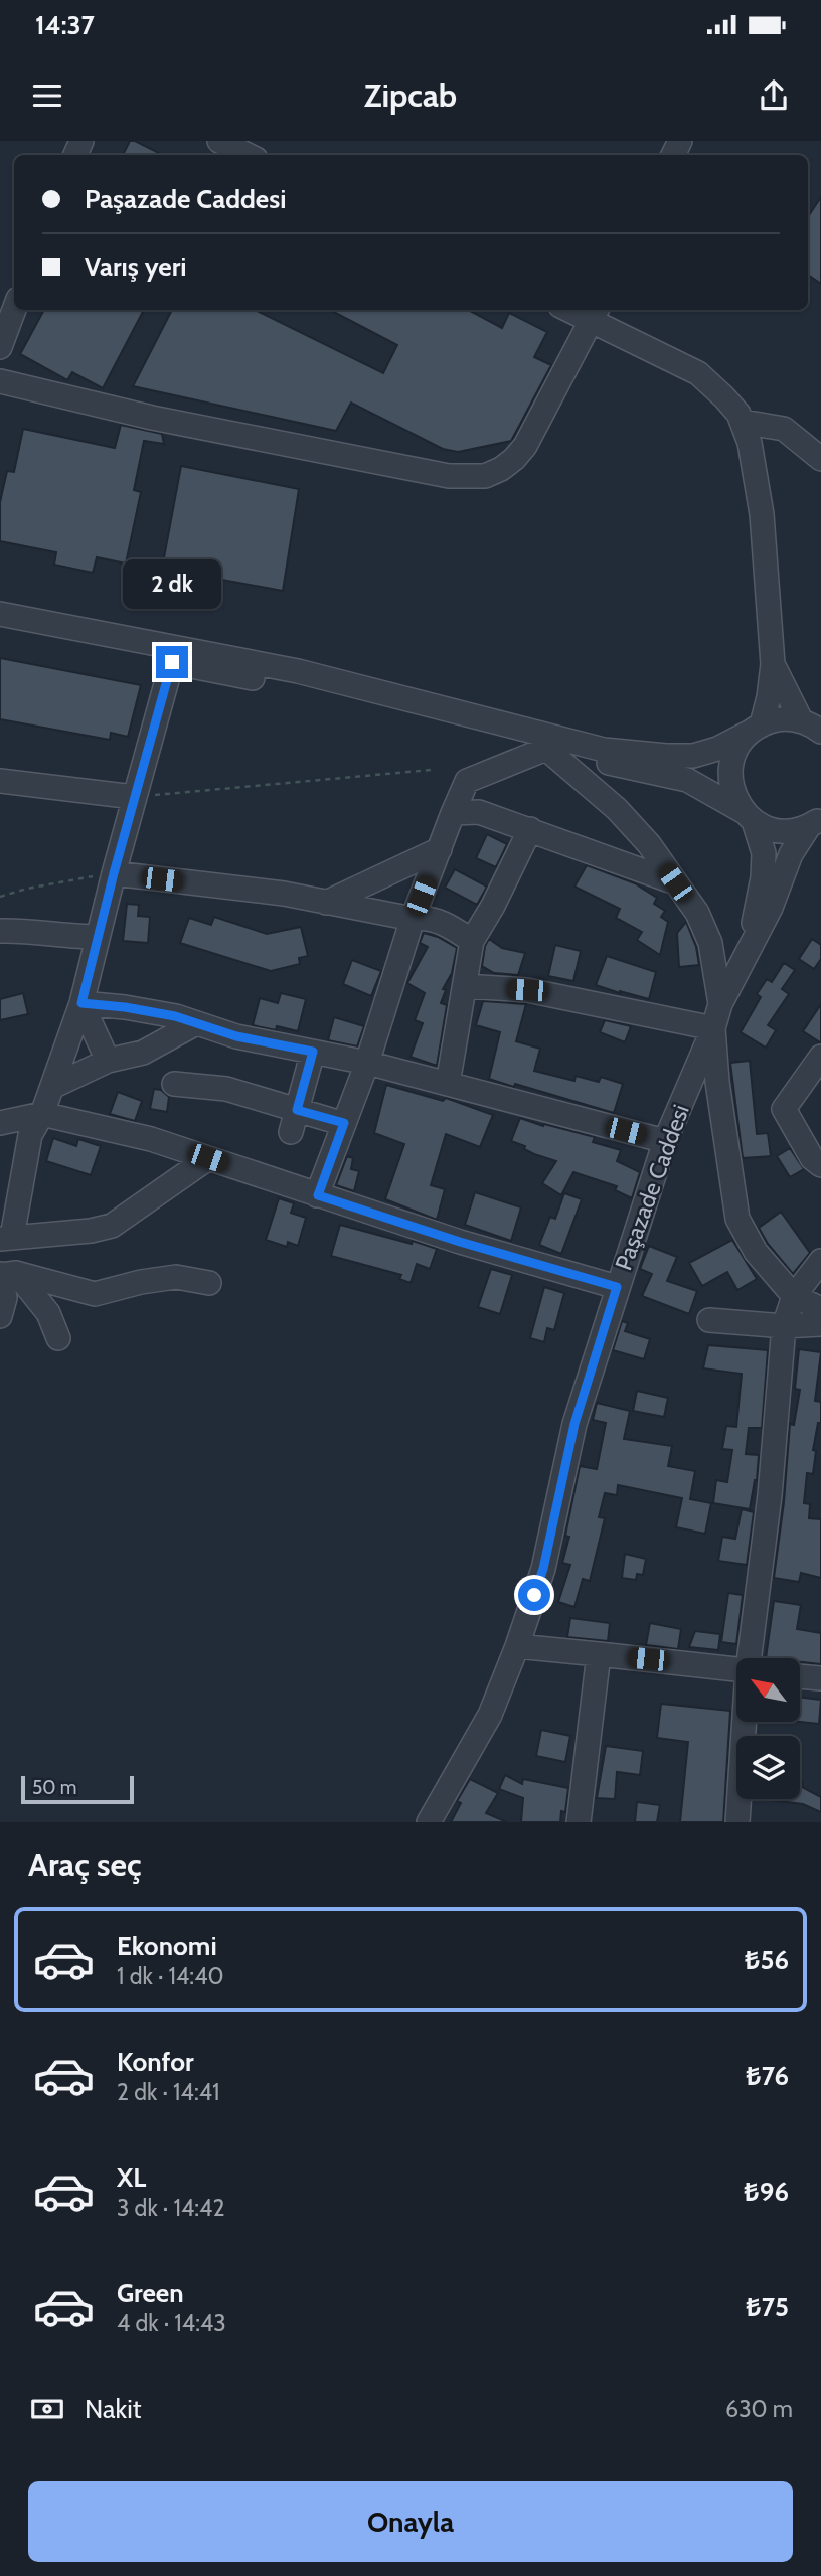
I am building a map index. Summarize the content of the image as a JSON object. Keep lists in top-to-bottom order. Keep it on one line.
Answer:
{"streets":{"street":["Paşazade Caddesi"]},"scale_bar":"50 m","north":"top left","page":{"status":"14:37","header":"Zipcab","banner":["Paşazade Caddesi","Varış yeri"],"bubble":"2 dk","scale":"50 m","heading":"Araç seç","list":[{"name":"Ekonomi","note":"1 dk · 14:40","value":"₺56"},{"name":"Konfor","note":"2 dk · 14:41","value":"₺76"},{"name":"XL","note":"3 dk · 14:42","value":"₺96"},{"name":"Green","note":"4 dk · 14:43","value":"₺75"}],"pay":["Nakit","630 m"],"buttons":"Onayla"}}
